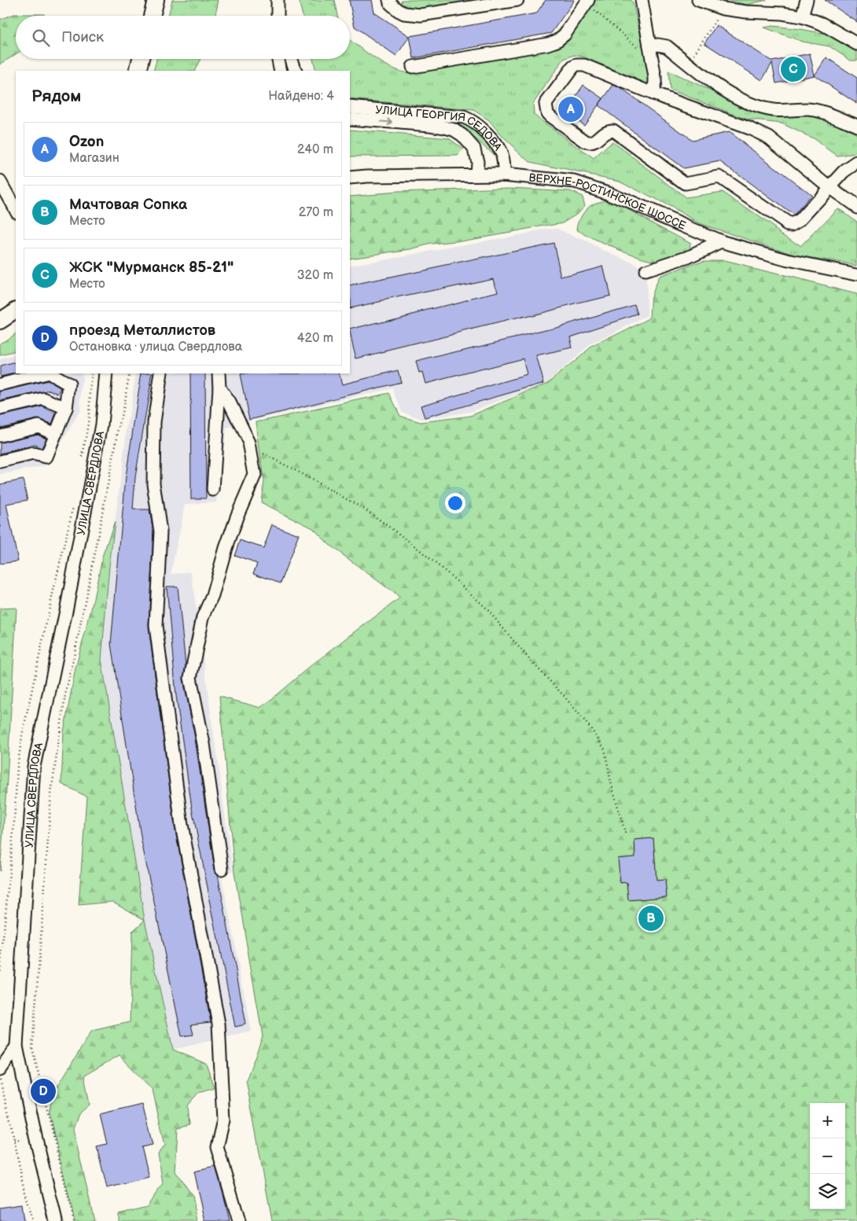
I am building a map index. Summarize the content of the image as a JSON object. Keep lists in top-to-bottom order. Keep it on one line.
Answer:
{"streets":{"street":["УЛИЦА ГЕОРГИЯ СЕДОВА","ВЕРХНЕ-РОСТИНСКОЕ ШОССЕ","УЛИЦА СВЕРДЛОВА"]},"crossings":[["УЛИЦА ГЕОРГИЯ СЕДОВА","ВЕРХНЕ-РОСТИНСКОЕ ШОССЕ"]],"one_way":["УЛИЦА ГЕОРГИЯ СЕДОВА"],"page":{"search":"Поиск","pins":["C","A","B","D"],"heading":["Рядом","Найдено: 4"],"list":[{"mark":"A","name":"Ozon","note":"Магазин","value":"240 m"},{"mark":"B","name":"Мачтовая Сопка","note":"Место","value":"270 m"},{"mark":"C","name":"ЖСК \"Мурманск 85-21\"","note":"Место","value":"320 m"},{"mark":"D","name":"проезд Металлистов","note":"Остановка · улица Свердлова","value":"420 m"}],"map_buttons":["+","−"]}}
